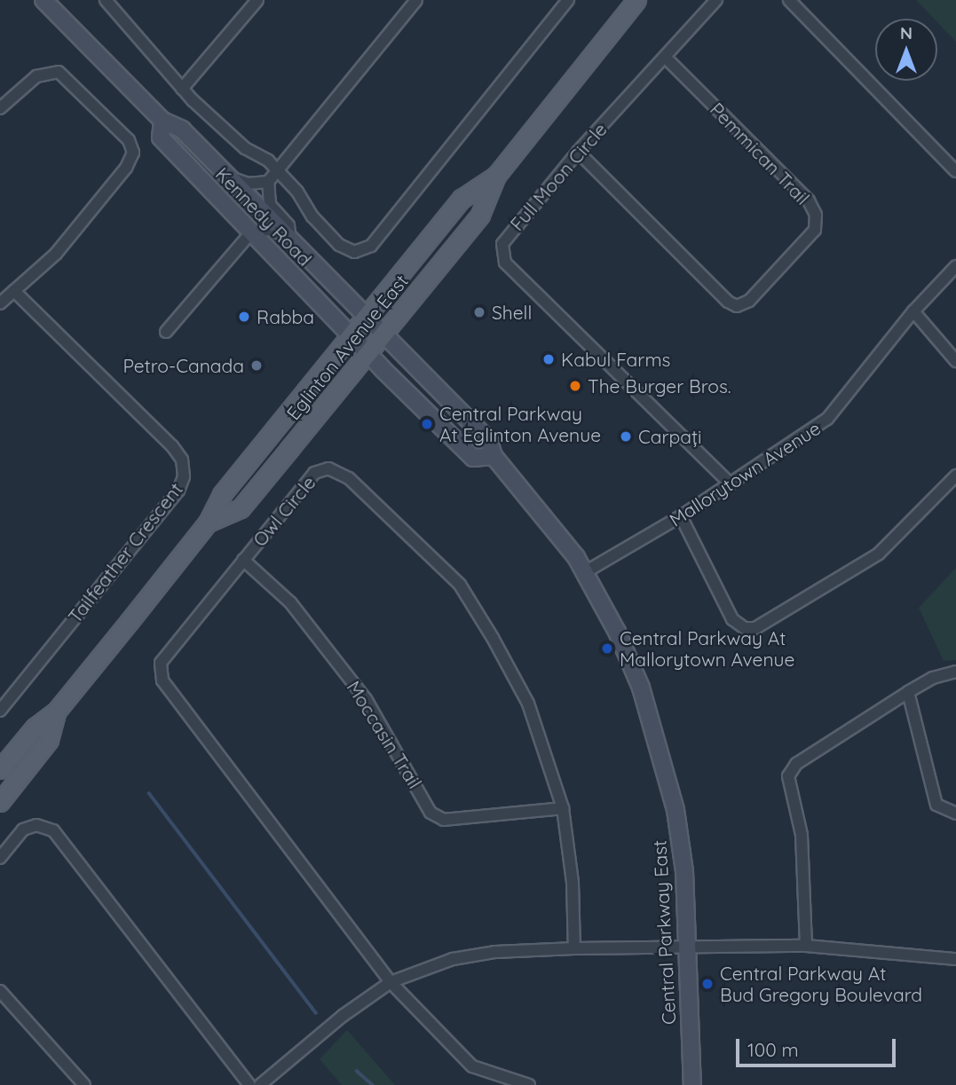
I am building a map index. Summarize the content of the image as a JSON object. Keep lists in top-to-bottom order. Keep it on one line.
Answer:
{"streets":{"main road":["Eglinton Avenue East"],"street":["Pemmican Trail","Full Moon Circle","Kennedy Road","Mallorytown Avenue","Owl Circle","Tailfeather Crescent","Moccasin Trail","Central Parkway East"]},"crossings":[["Pemmican Trail","Full Moon Circle"],["Full Moon Circle","Mallorytown Avenue"],["Kennedy Road","Eglinton Avenue East"],["Kennedy Road","Central Parkway East"],["Eglinton Avenue East","Central Parkway East"],["Mallorytown Avenue","Central Parkway East"],["Owl Circle","Moccasin Trail"]],"places":["Shell","Rabba","Kabul Farms","Petro-Canada","The Burger Bros.","Central Parkway At Eglinton Avenue","Carpați","Central Parkway At Mallorytown Avenue","Central Parkway At Bud Gregory Boulevard"],"scale_bar":"100 m","north":"top"}
